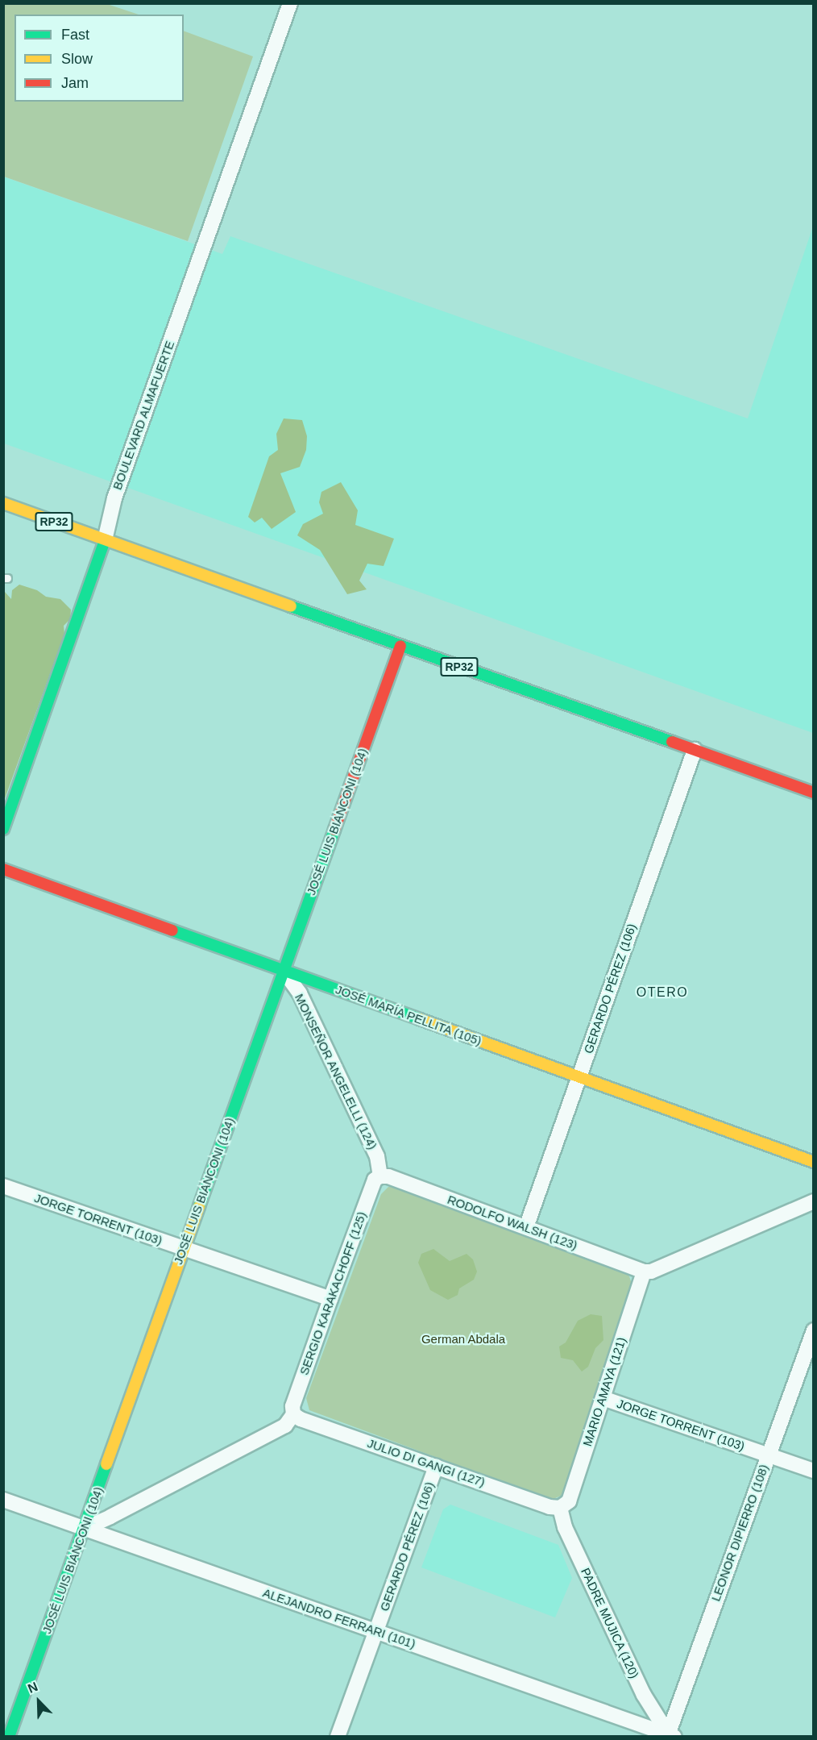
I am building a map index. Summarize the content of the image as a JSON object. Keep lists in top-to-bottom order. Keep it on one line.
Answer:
{"streets":{"street":["BOULEVARD ALMAFUERTE","RP32","JOSÉ LUIS BIANCONI (104)","GERARDO PÉREZ (106)","JOSÉ MARÍA PELLITA (105)","MONSEÑOR ANGELELLI (124)","JORGE TORRENT (103)","RODOLFO WALSH (123)","SERGIO KARAKACHOFF (125)","MARIO AMAYA (121)","JULIO DI GANGI (127)","LEONOR DIPIERRO (108)","ALEJANDRO FERRARI (101)","PADRE MUJICA (120)"]},"crossings":[["BOULEVARD ALMAFUERTE","RP32"],["RP32","JOSÉ LUIS BIANCONI (104)"],["RP32","GERARDO PÉREZ (106)"],["JOSÉ LUIS BIANCONI (104)","JOSÉ MARÍA PELLITA (105)"],["JOSÉ LUIS BIANCONI (104)","MONSEÑOR ANGELELLI (124)"],["JOSÉ LUIS BIANCONI (104)","JORGE TORRENT (103)"],["JOSÉ LUIS BIANCONI (104)","ALEJANDRO FERRARI (101)"],["GERARDO PÉREZ (106)","JOSÉ MARÍA PELLITA (105)"],["GERARDO PÉREZ (106)","RODOLFO WALSH (123)"],["GERARDO PÉREZ (106)","JULIO DI GANGI (127)"],["GERARDO PÉREZ (106)","ALEJANDRO FERRARI (101)"],["JOSÉ MARÍA PELLITA (105)","MONSEÑOR ANGELELLI (124)"],["MONSEÑOR ANGELELLI (124)","RODOLFO WALSH (123)"],["MONSEÑOR ANGELELLI (124)","SERGIO KARAKACHOFF (125)"],["JORGE TORRENT (103)","SERGIO KARAKACHOFF (125)"],["JORGE TORRENT (103)","MARIO AMAYA (121)"],["JORGE TORRENT (103)","LEONOR DIPIERRO (108)"],["RODOLFO WALSH (123)","SERGIO KARAKACHOFF (125)"],["RODOLFO WALSH (123)","MARIO AMAYA (121)"],["SERGIO KARAKACHOFF (125)","JULIO DI GANGI (127)"],["MARIO AMAYA (121)","JULIO DI GANGI (127)"],["MARIO AMAYA (121)","PADRE MUJICA (120)"],["JULIO DI GANGI (127)","PADRE MUJICA (120)"],["LEONOR DIPIERRO (108)","ALEJANDRO FERRARI (101)"],["LEONOR DIPIERRO (108)","PADRE MUJICA (120)"],["ALEJANDRO FERRARI (101)","PADRE MUJICA (120)"]],"districts":["OTERO"],"parks":["German Abdala"],"legend":["Fast","Slow","Jam"],"north":"top left"}
